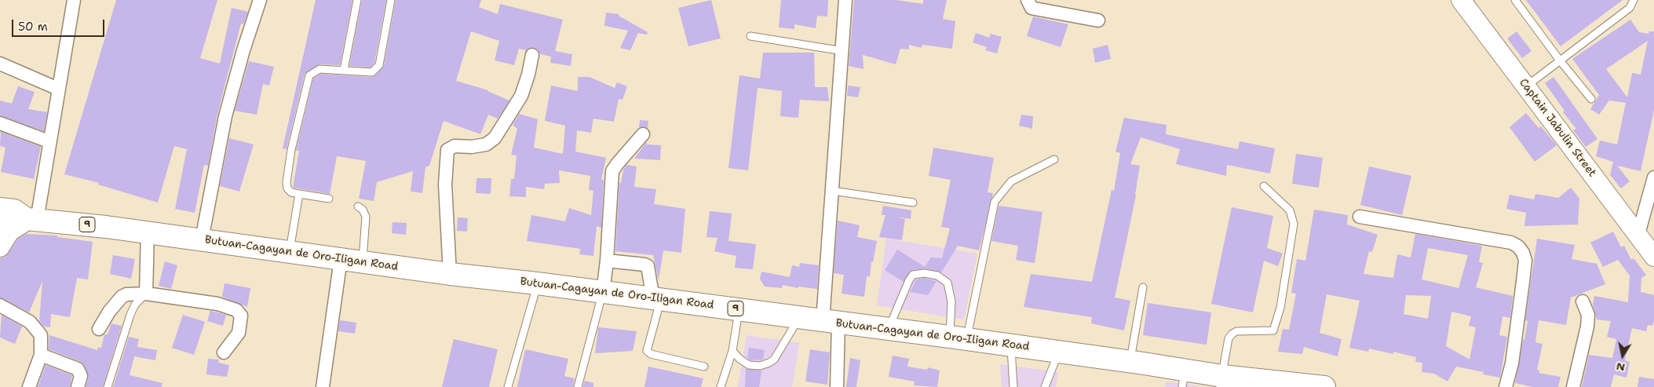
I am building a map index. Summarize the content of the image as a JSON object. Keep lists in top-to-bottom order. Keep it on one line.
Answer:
{"streets":{"highway":["9","Butuan-Cagayan de Oro-Iligan Road"],"street":["Captain Jabulin Street"]},"scale_bar":"50 m","north":"bottom"}
